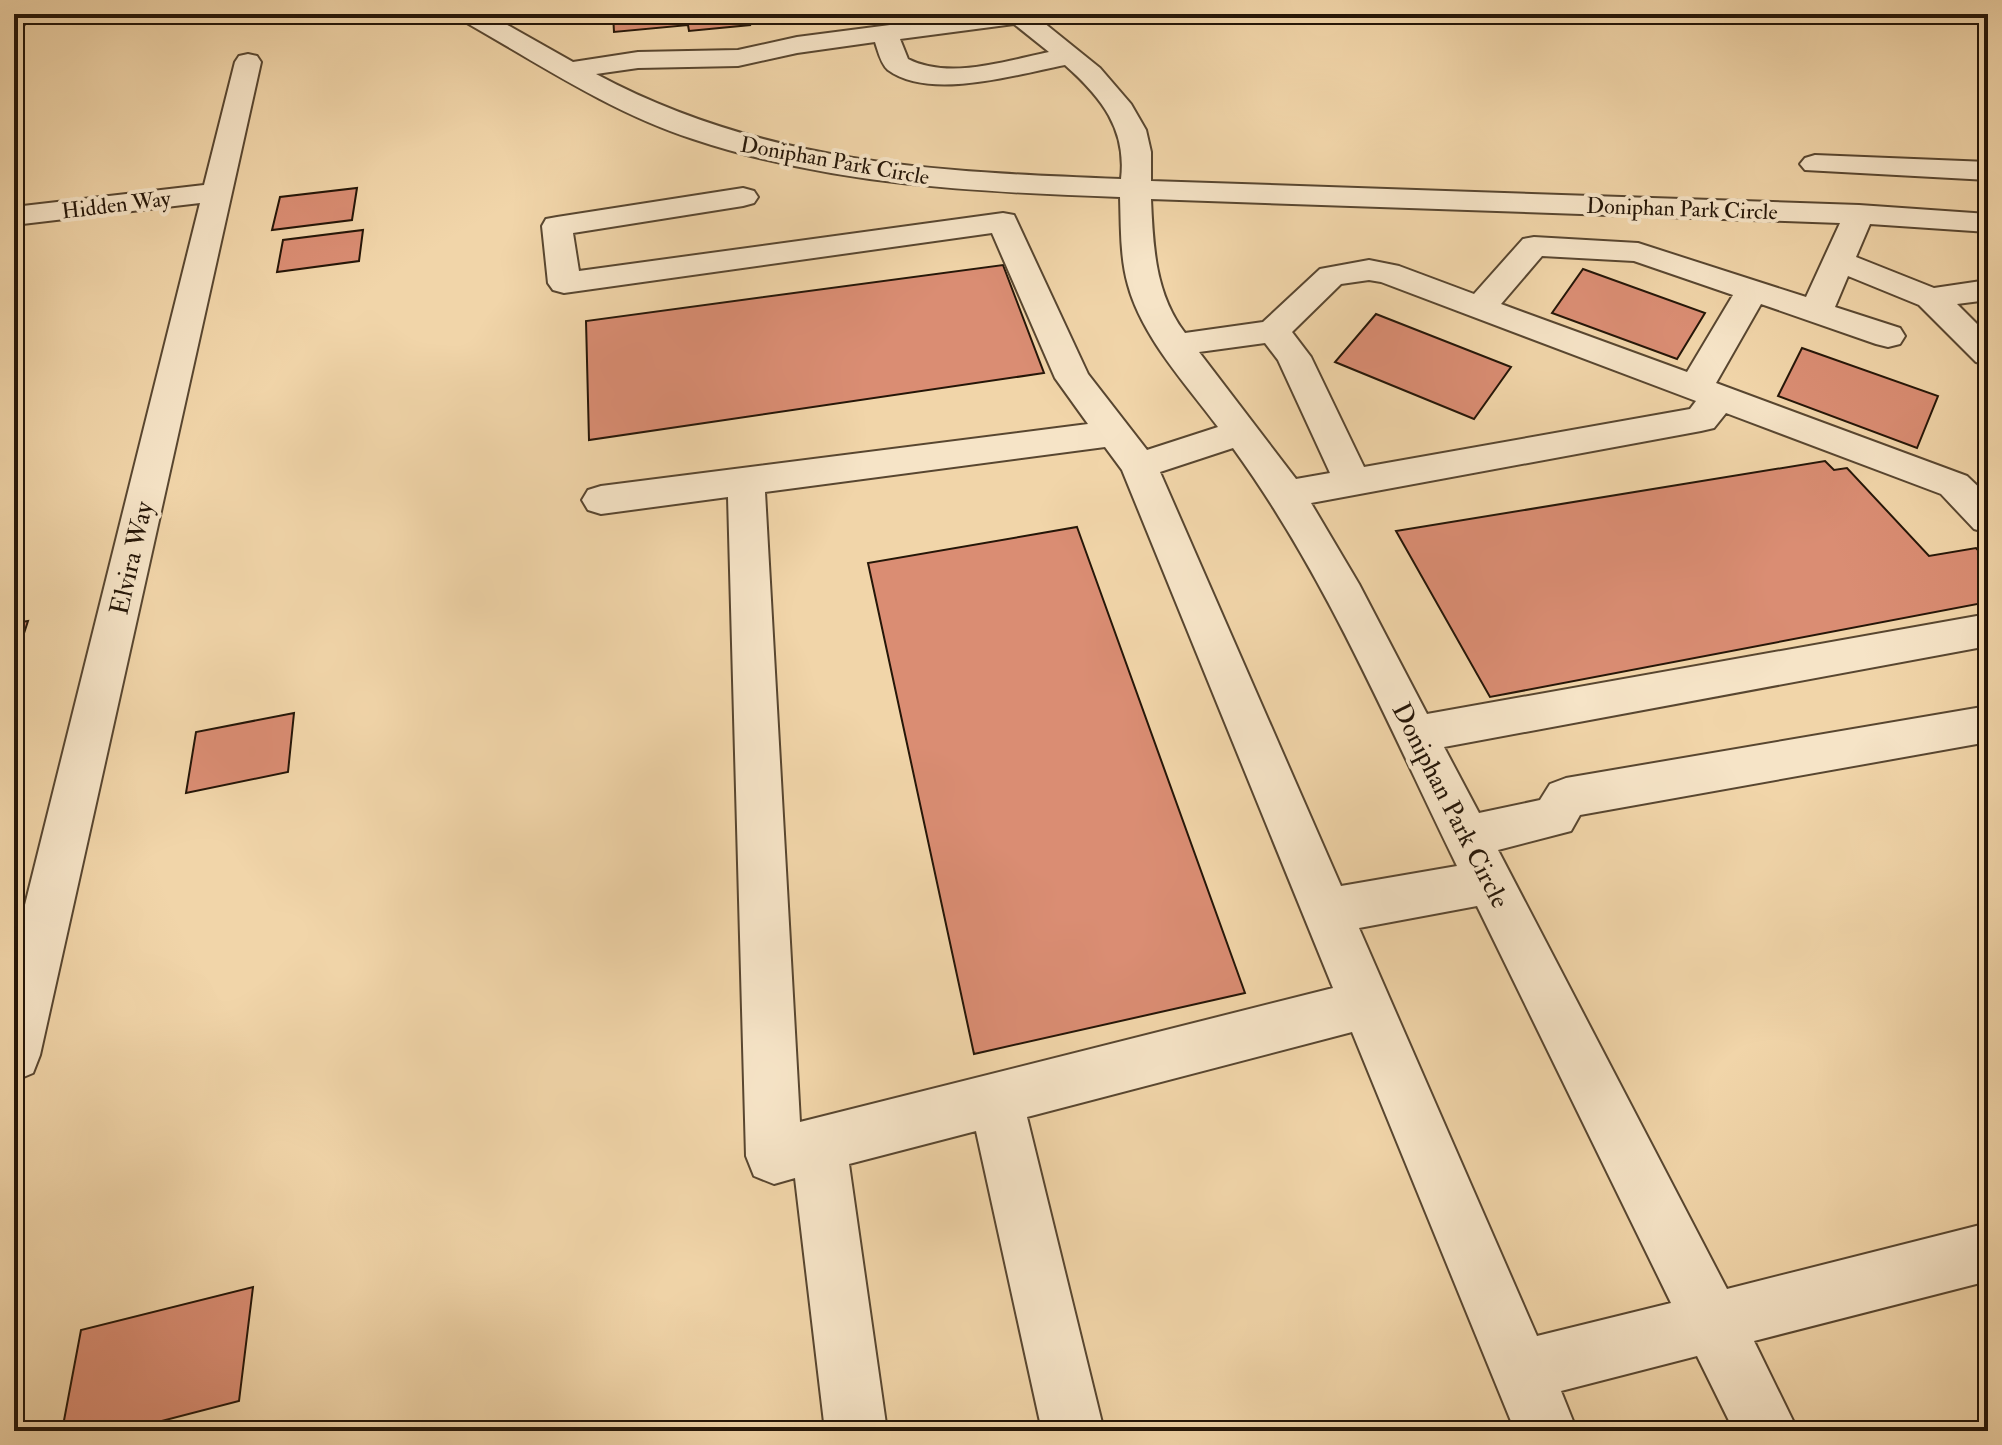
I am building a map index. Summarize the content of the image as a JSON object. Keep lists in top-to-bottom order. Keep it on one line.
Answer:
{"streets":{"street":["Doniphan Park Circle","Hidden Way","Elvira Way"]},"crossings":[["Hidden Way","Elvira Way"]]}
